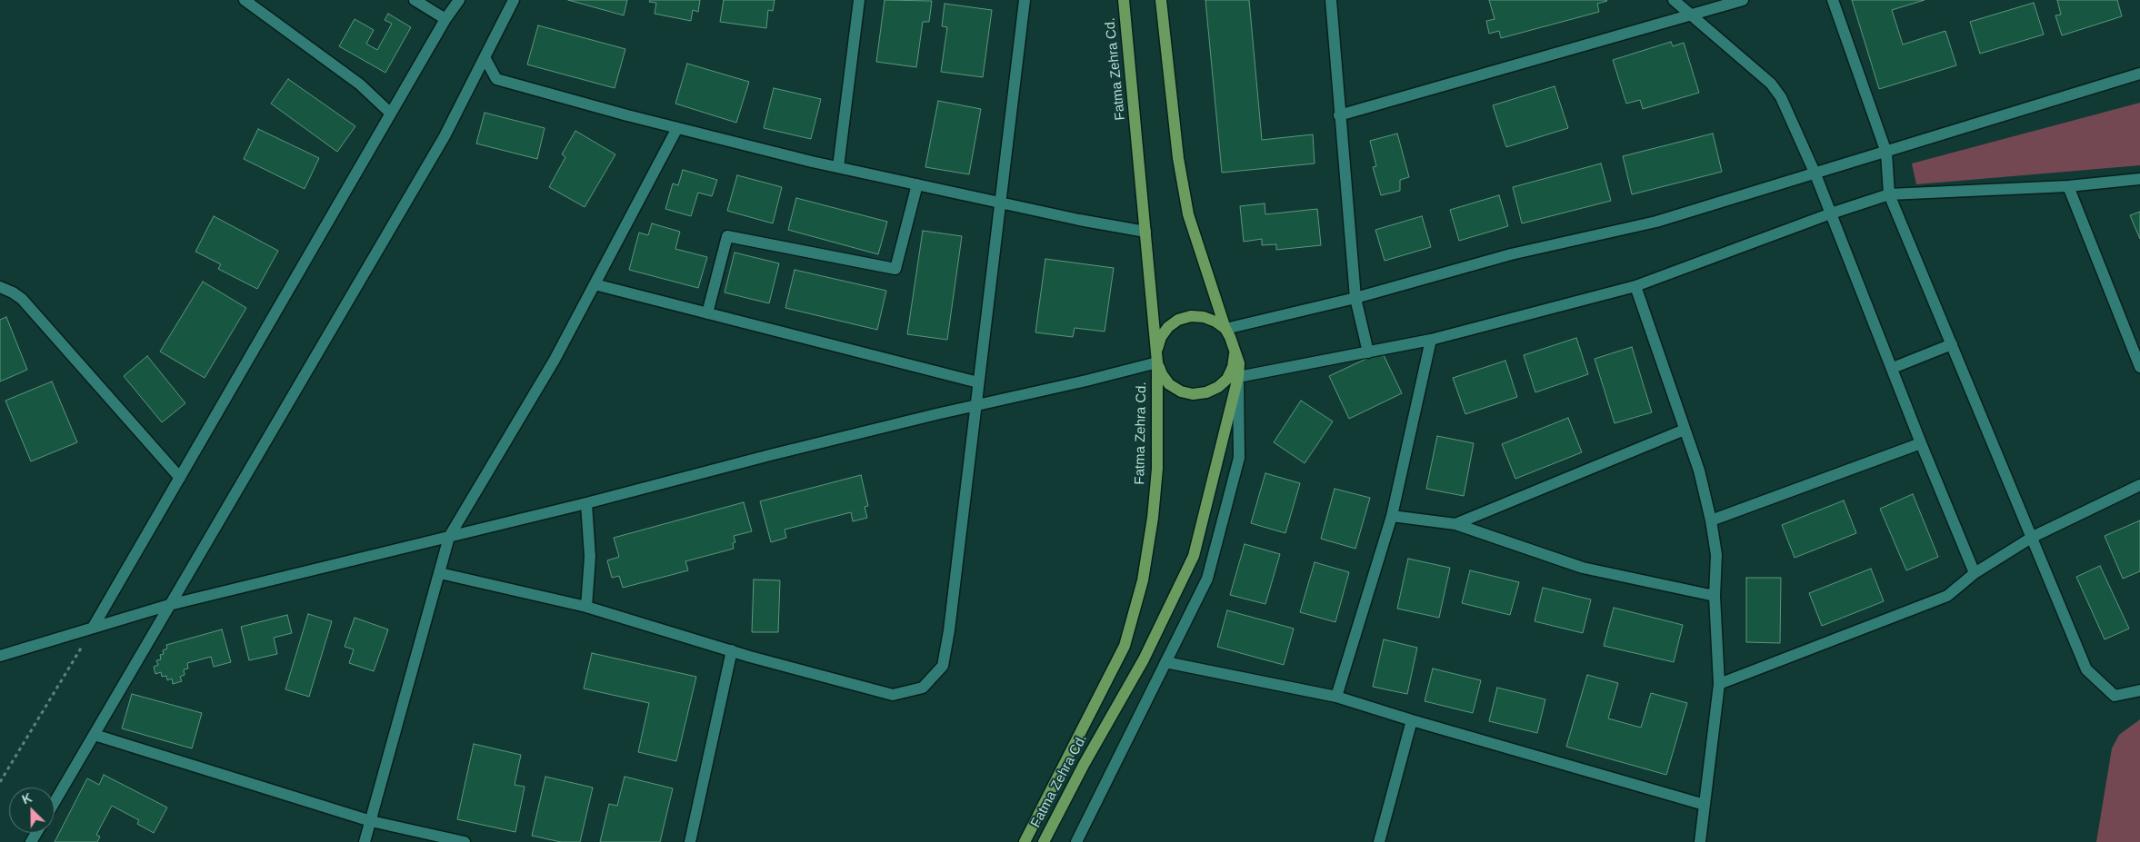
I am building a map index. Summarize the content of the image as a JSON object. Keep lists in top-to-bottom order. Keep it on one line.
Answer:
{"streets":{"main road":["Fatma Zehra Cd."]},"north":"top left"}
